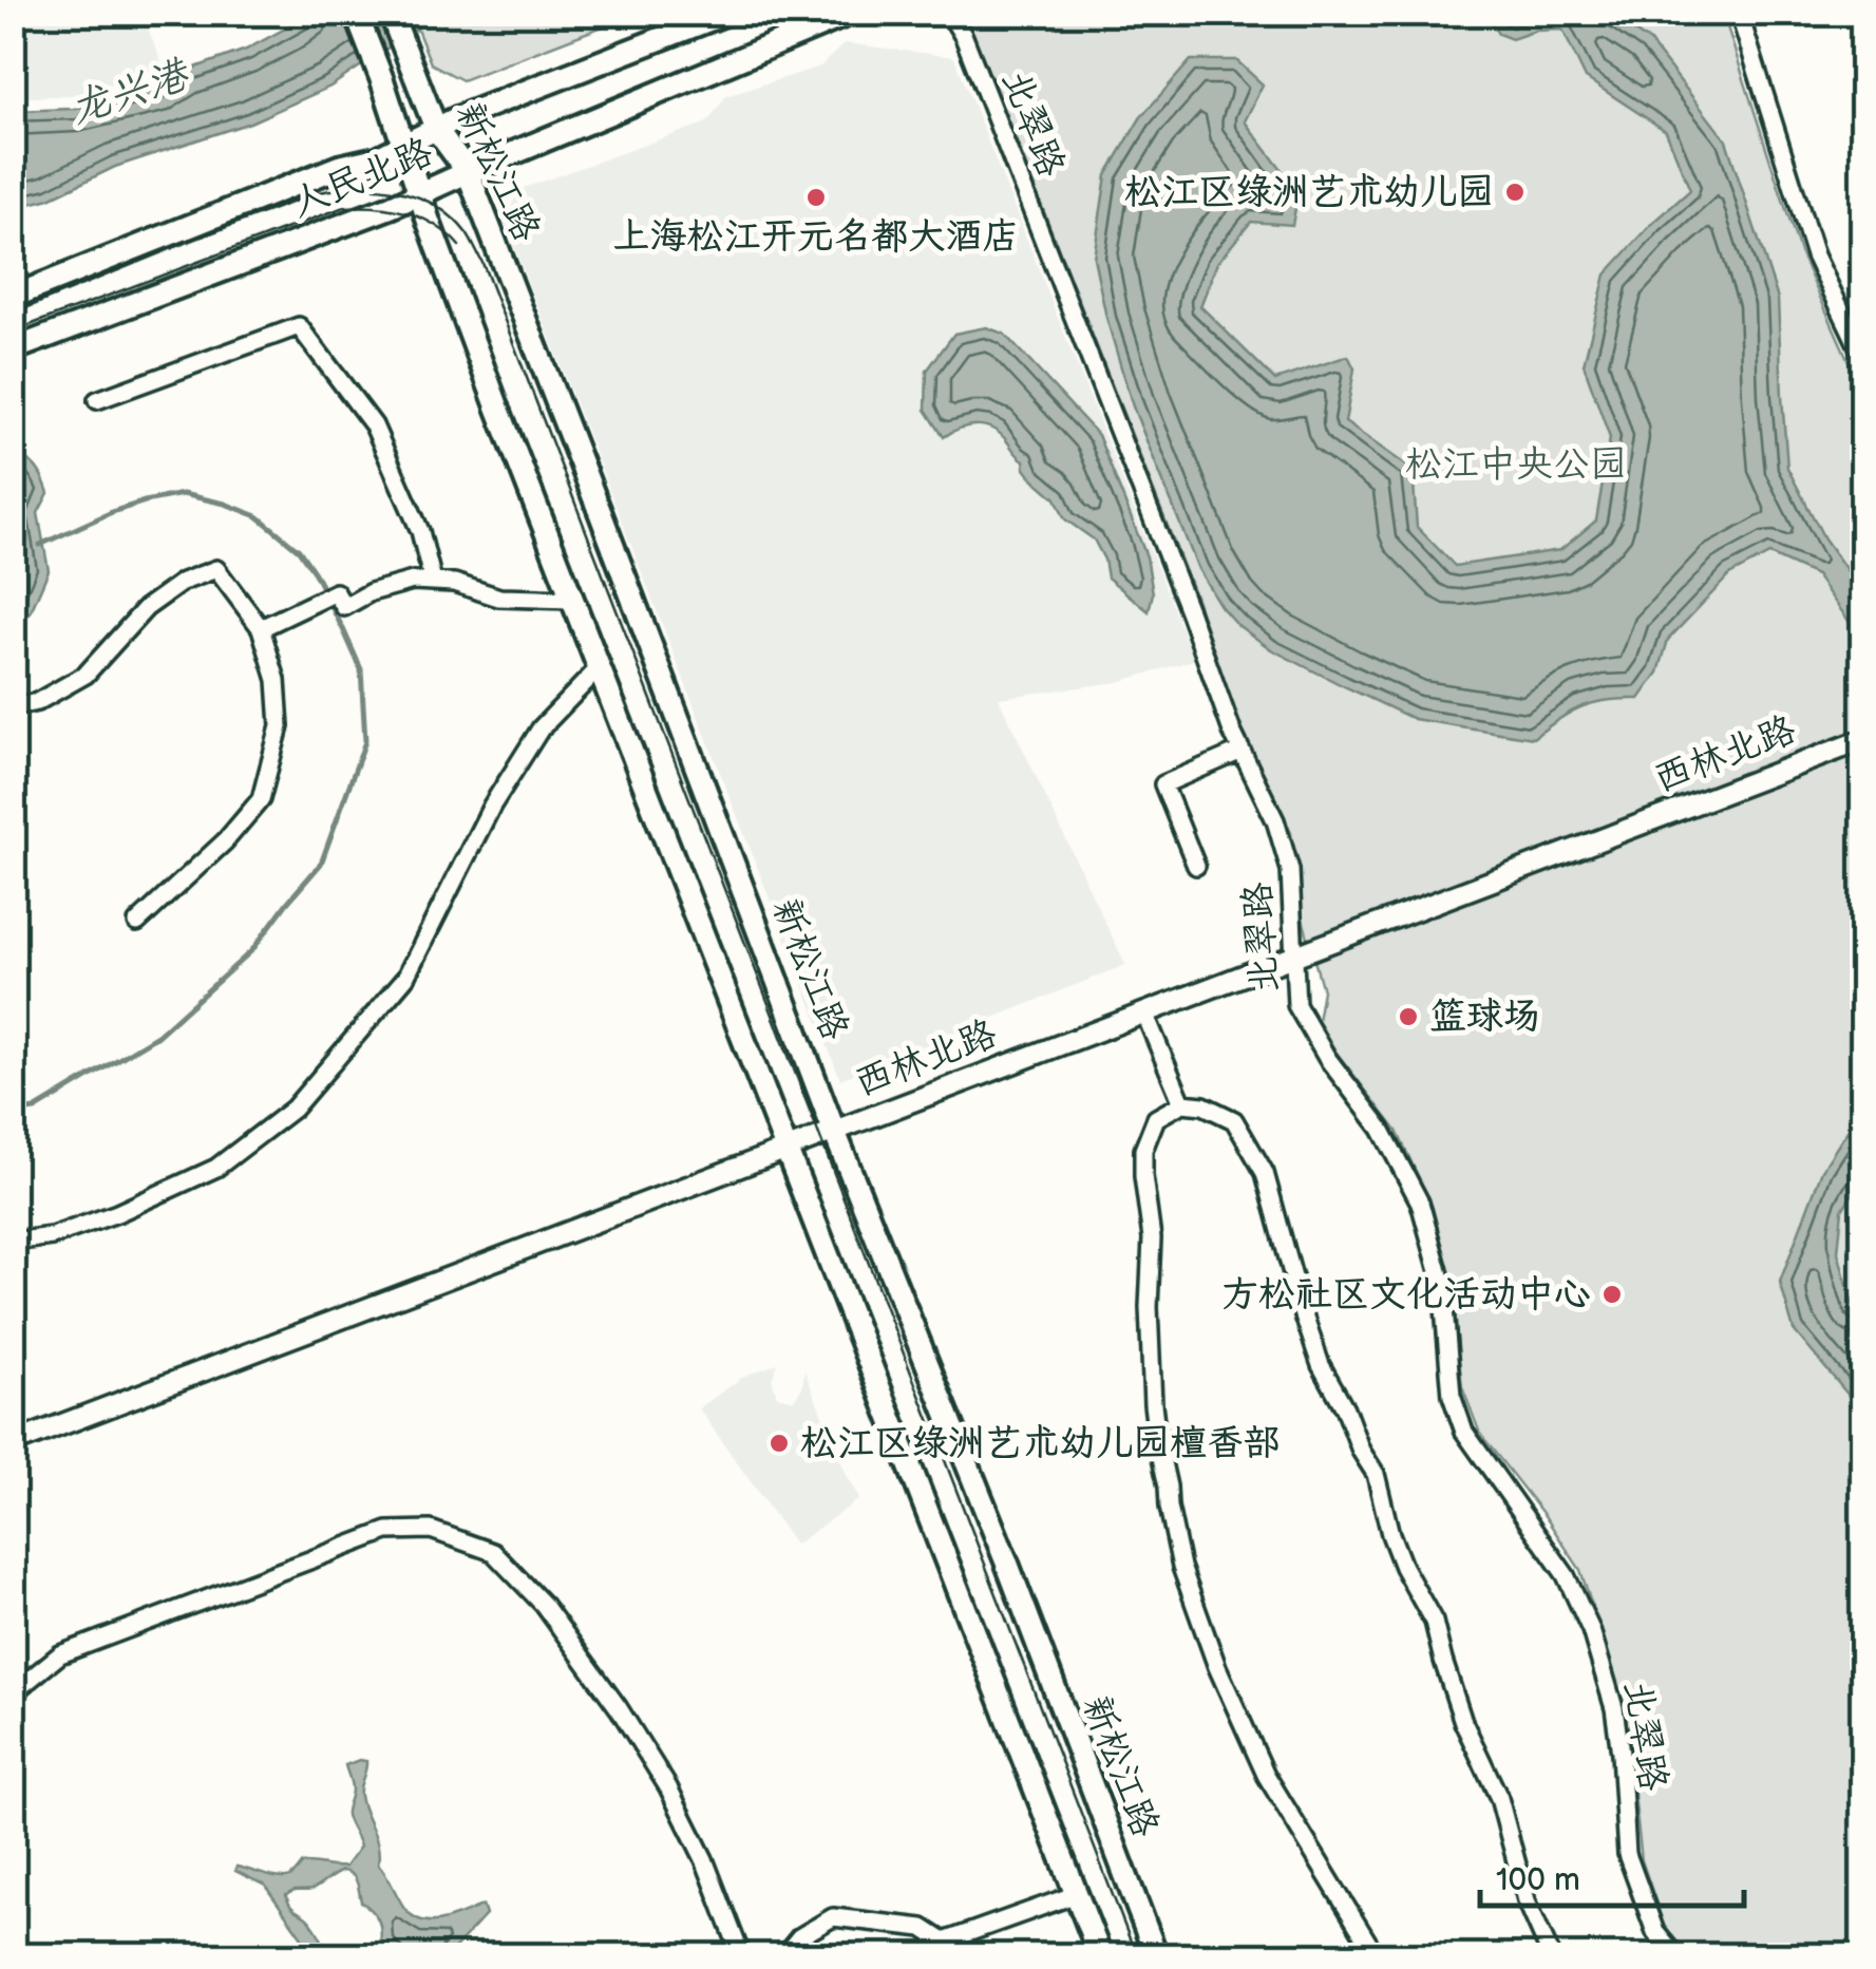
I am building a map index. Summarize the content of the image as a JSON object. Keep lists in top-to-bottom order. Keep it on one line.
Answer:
{"streets":{"main road":["新松江路","人民北路"],"street":["北翠路","西林北路"]},"crossings":[["北翠路","西林北路"],["新松江路","人民北路"],["新松江路","西林北路"]],"water":["龙兴港"],"parks":["松江中央公园"],"places":["松江区绿洲艺术幼儿园","上海松江开元名都大酒店","篮球场","方松社区文化活动中心","松江区绿洲艺术幼儿园檀香部"],"scale_bar":"100 m"}
